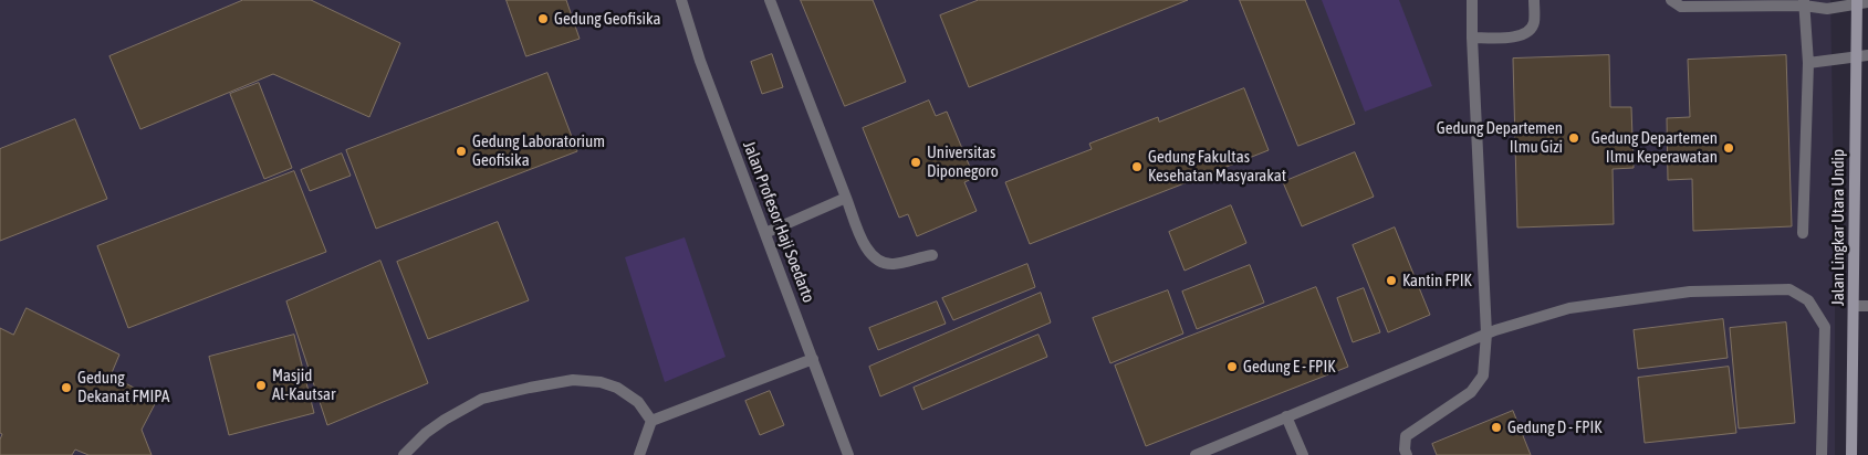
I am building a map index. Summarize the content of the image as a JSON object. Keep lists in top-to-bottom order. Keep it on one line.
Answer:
{"streets":{"street":["Jalan Profesor Haji Soedarto","Jalan Lingkar Utara Undip"]},"places":["Gedung Geofisika","Gedung Departemen Ilmu Gizi","Gedung Departemen Ilmu Keperawatan","Gedung Laboratorium Geofisika","Universitas Diponegoro","Gedung Fakultas Kesehatan Masyarakat","Kantin FPIK","Gedung E - FPIK","Masjid Al-Kautsar","Gedung Dekanat FMIPA","Gedung D - FPIK"]}
